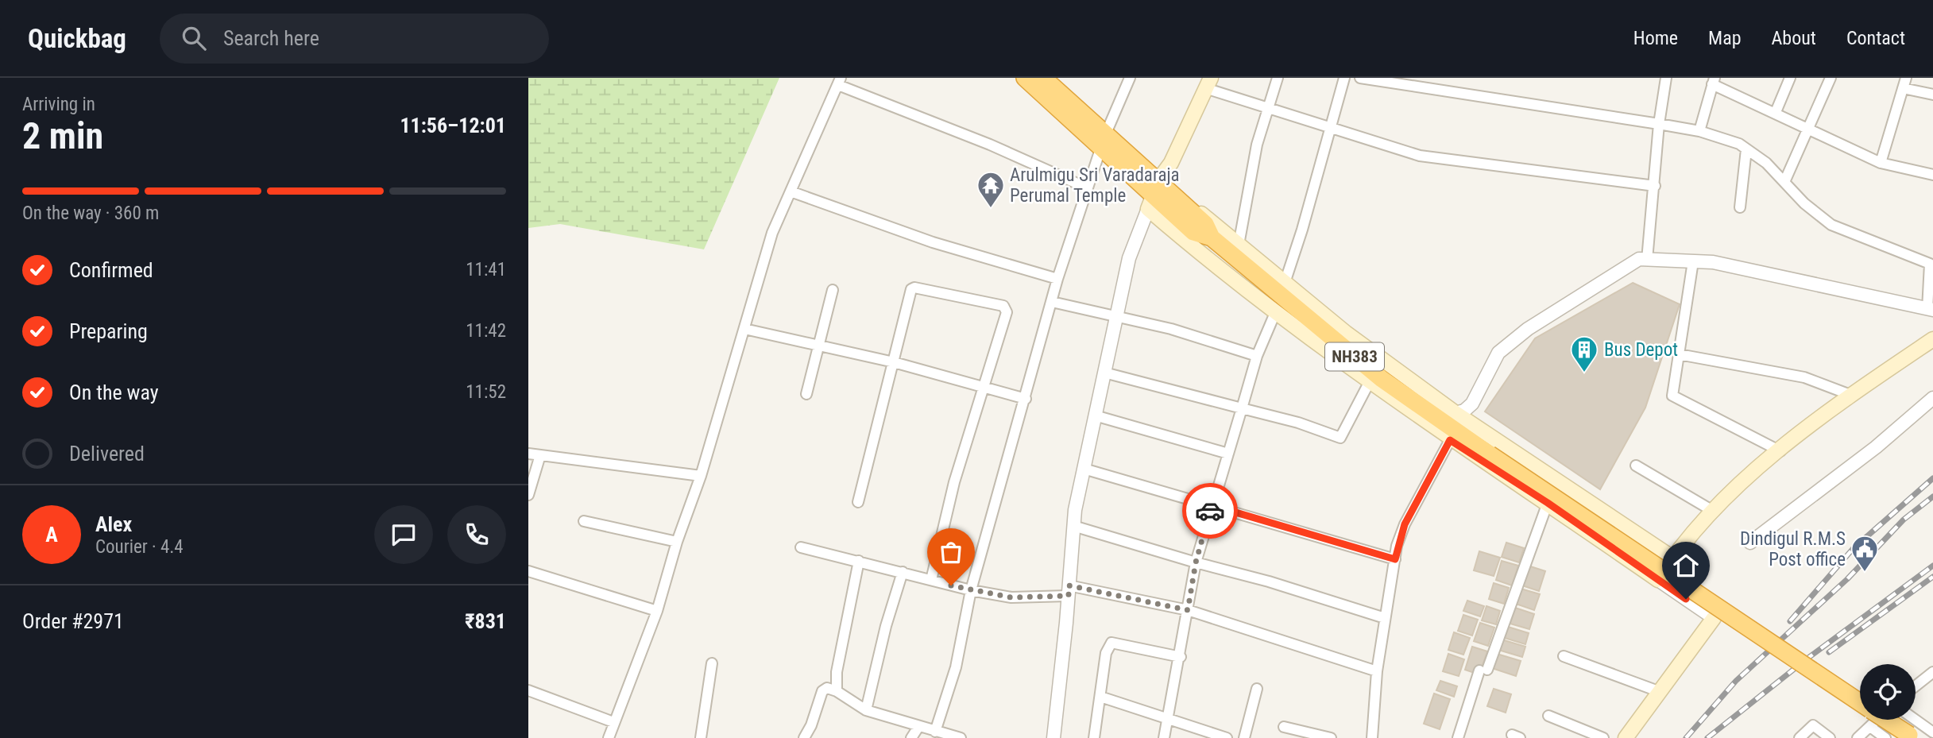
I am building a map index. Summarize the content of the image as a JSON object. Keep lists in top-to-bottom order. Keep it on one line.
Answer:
{"streets":{"highway":["NH383"]},"places":{"temple":["Arulmigu Sri Varadaraja Perumal Temple"],"building":["Bus Depot"],"public building":["Dindigul R.M.S Post office"]},"page":{"header":"Quickbag","search":"Search here","nav":["Home","Map","About","Contact"],"heading":["2 min","Arriving in","11:56–12:01"],"panel":["Alex","Courier · 4.4","Order #2971","₹831"],"bar":"On the way · 360 m","list":[["Confirmed","11:41"],["Preparing","11:42"],["On the way","11:52"],"Delivered"],"round":"A"}}
